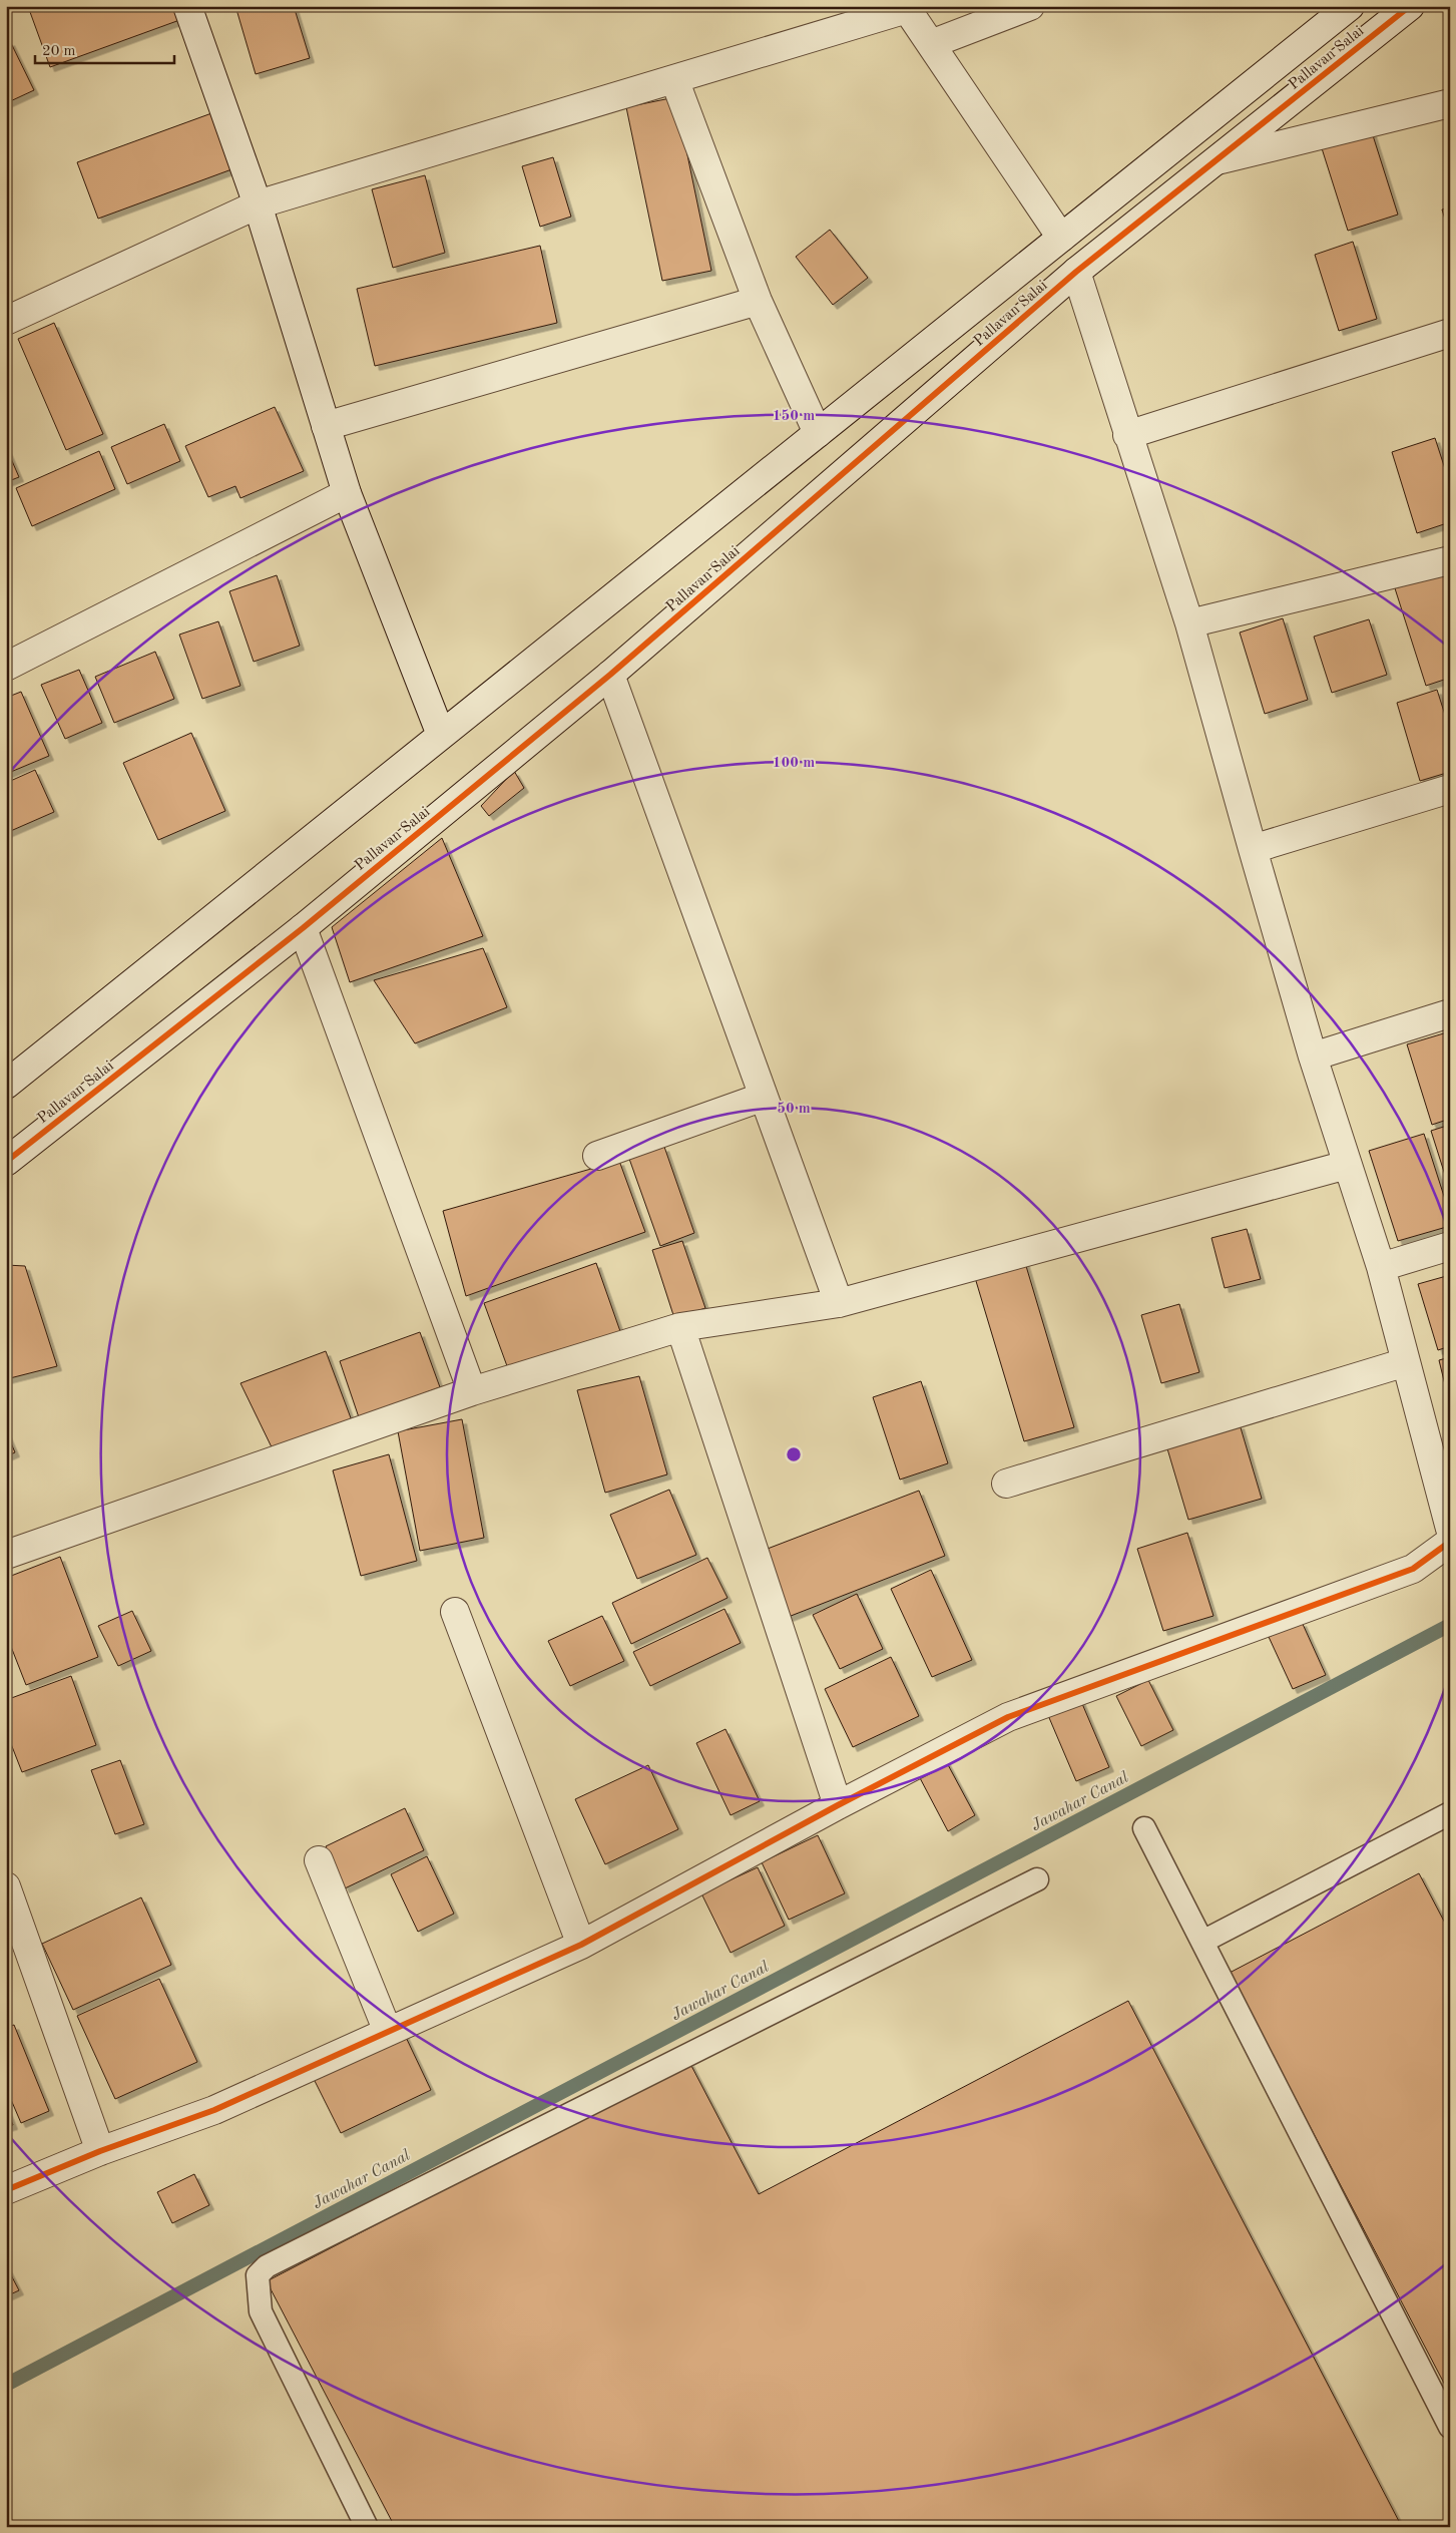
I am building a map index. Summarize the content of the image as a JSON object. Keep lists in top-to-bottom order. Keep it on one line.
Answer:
{"streets":{"street":["Pallavan Salai"]},"water":["Jawahar Canal"],"scale_bar":"20 m","rings":["150 m","100 m","50 m"]}
